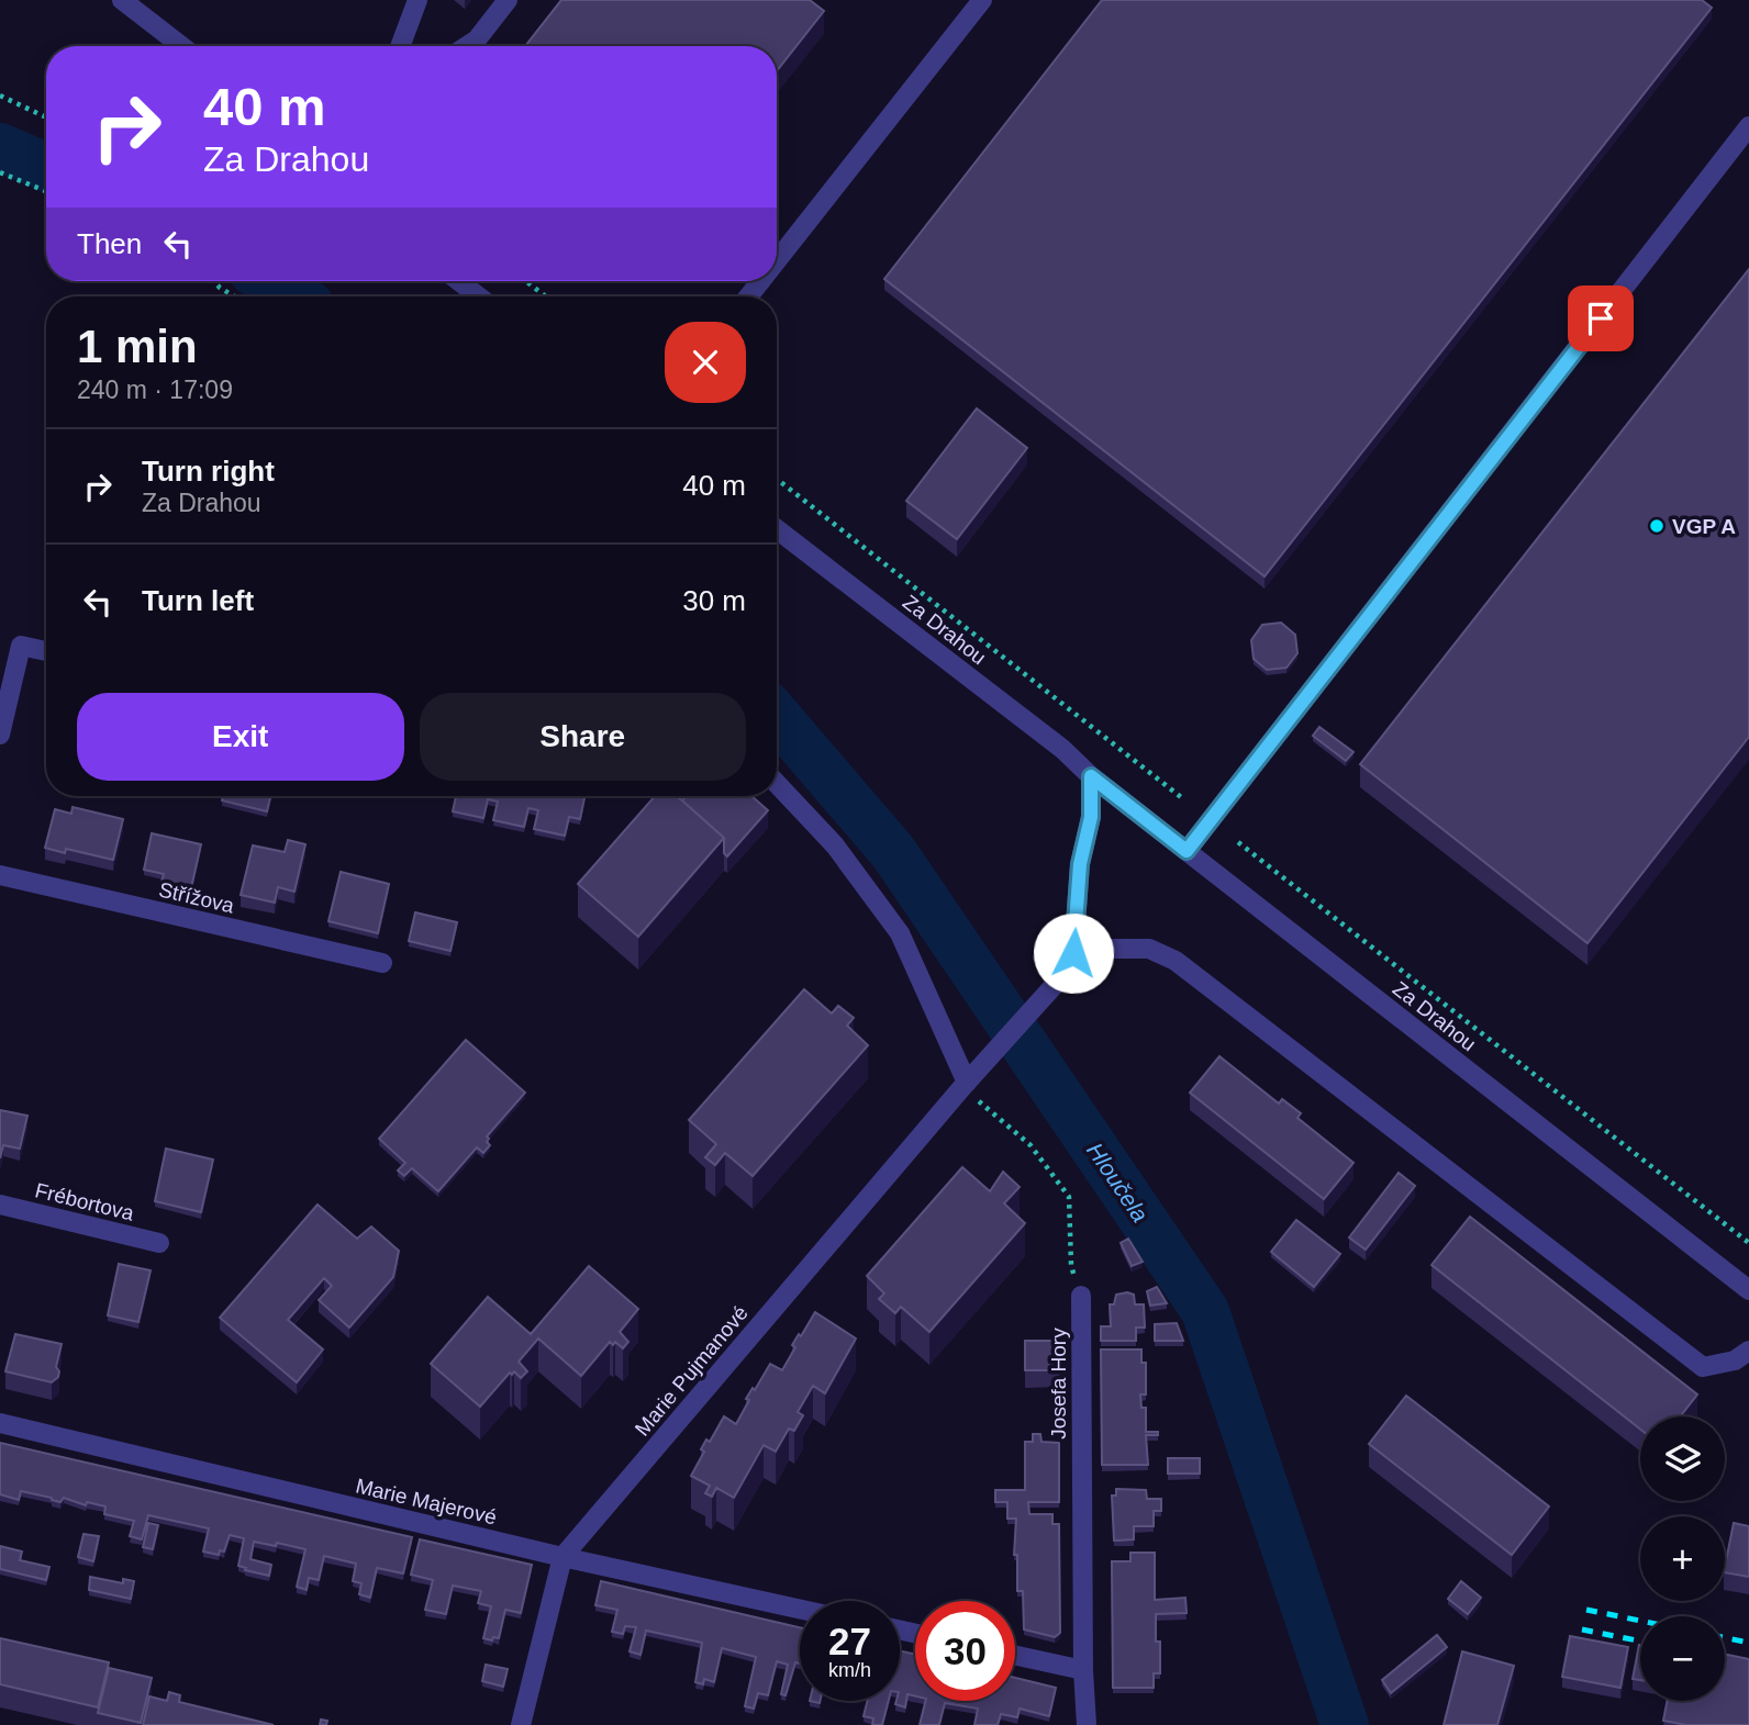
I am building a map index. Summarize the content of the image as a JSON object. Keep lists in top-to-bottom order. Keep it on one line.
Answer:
{"streets":{"street":["Za Drahou","Střížova","Frébortova","Marie Pujmanové","Josefa Hory","Marie Majerové"]},"crossings":[["Marie Pujmanové","Marie Majerové"]],"water":["Hloučela"],"places":["VGP A"],"page":{"turn":["40 m","Za Drahou"],"then":"Then","heading":["1 min","240 m · 17:09"],"list":[{"name":"Turn right","note":"Za Drahou","value":"40 m"},{"name":"Turn left","value":"30 m"}],"buttons":["Exit","Share"],"map_buttons":["+","−"],"speed":"27 km/h","limit":"30"}}
